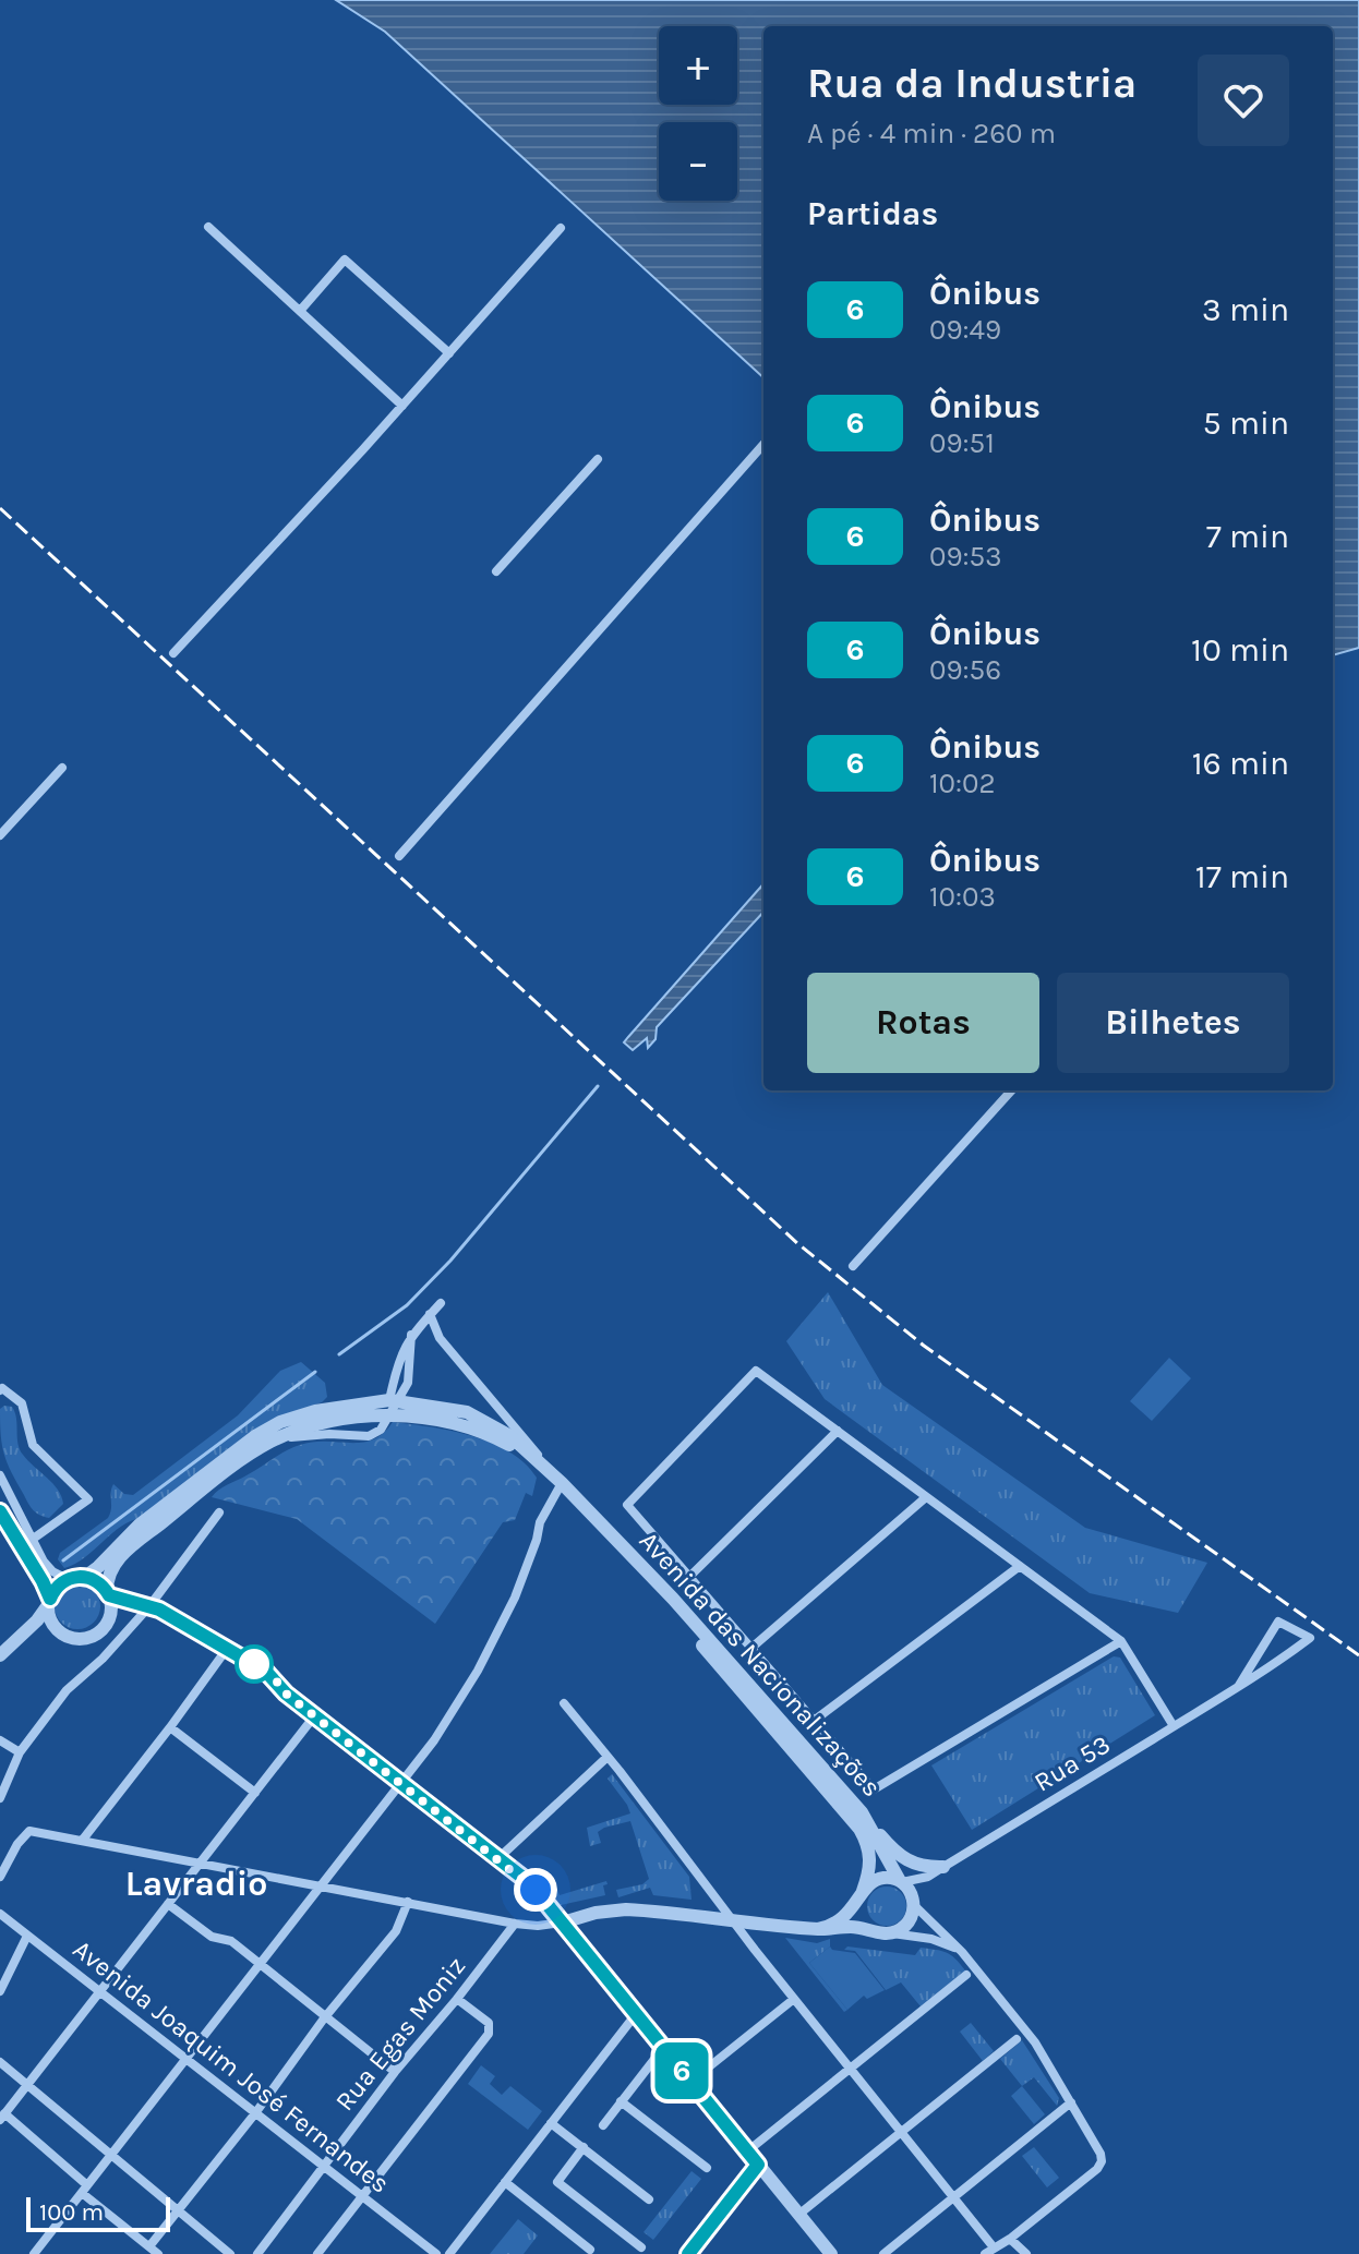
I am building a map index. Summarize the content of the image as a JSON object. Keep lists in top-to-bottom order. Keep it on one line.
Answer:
{"streets":{"street":["Avenida das Nacionalizações","Rua 53","Rua Egas Moniz","Avenida Joaquim José Fernandes"]},"crossings":[["Avenida das Nacionalizações","Rua 53"],["Rua Egas Moniz","Avenida Joaquim José Fernandes"]],"districts":["Lavradio"],"lines":["bus line 6"],"scale_bar":"100 m","page":{"on_map":"6","map_buttons":["+","−"],"heading":[["Rua da Industria","A pé · 4 min · 260 m"],"Partidas"],"list":[{"mark":"6","name":"Ônibus","note":"09:49","value":"3 min"},{"mark":"6","name":"Ônibus","note":"09:51","value":"5 min"},{"mark":"6","name":"Ônibus","note":"09:53","value":"7 min"},{"mark":"6","name":"Ônibus","note":"09:56","value":"10 min"},{"mark":"6","name":"Ônibus","note":"10:02","value":"16 min"},{"mark":"6","name":"Ônibus","note":"10:03","value":"17 min"}],"buttons":["Rotas","Bilhetes"],"scale":"100 m"}}
